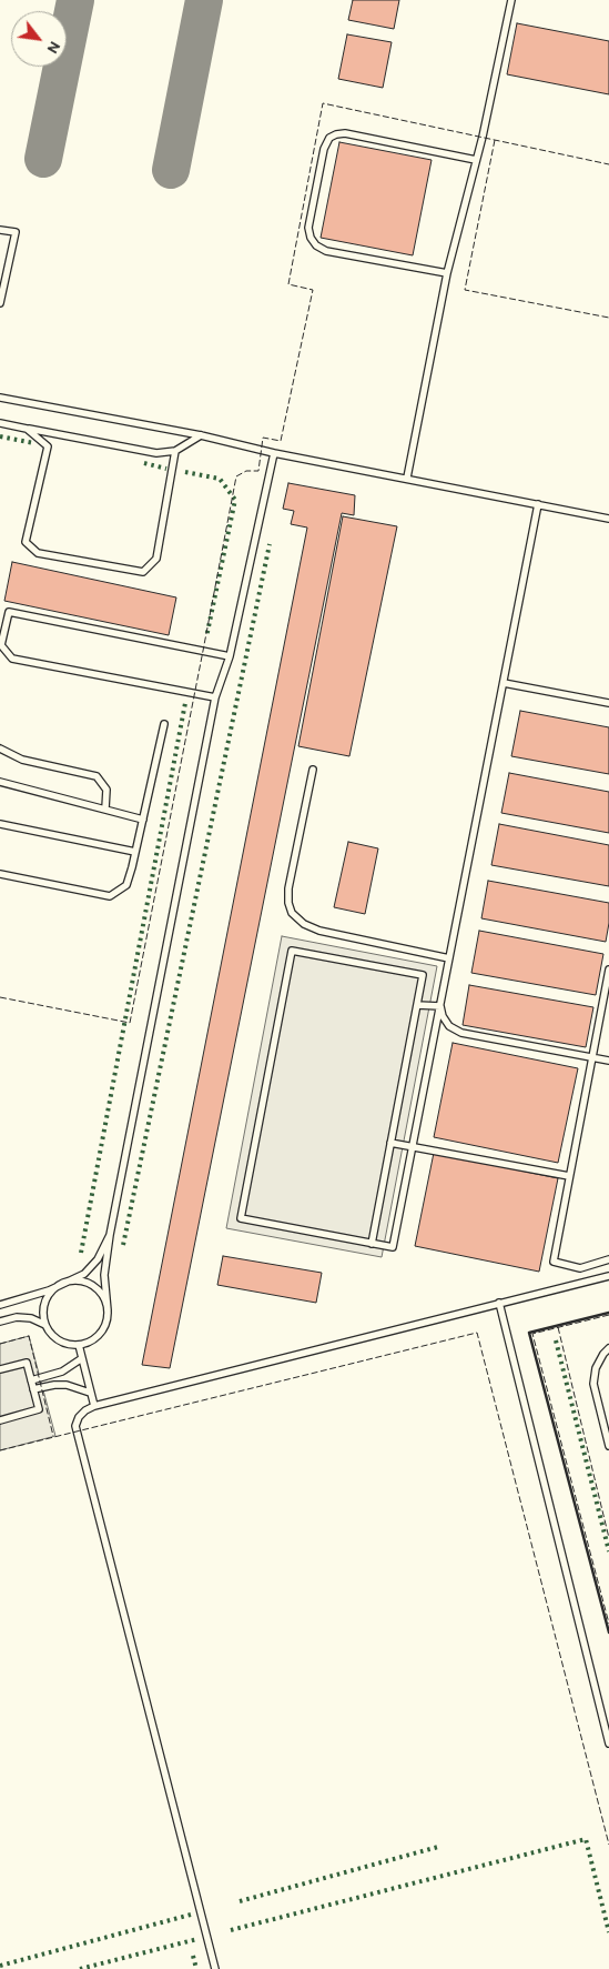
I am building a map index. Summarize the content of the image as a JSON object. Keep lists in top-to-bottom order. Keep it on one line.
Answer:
{"north":"bottom right"}
